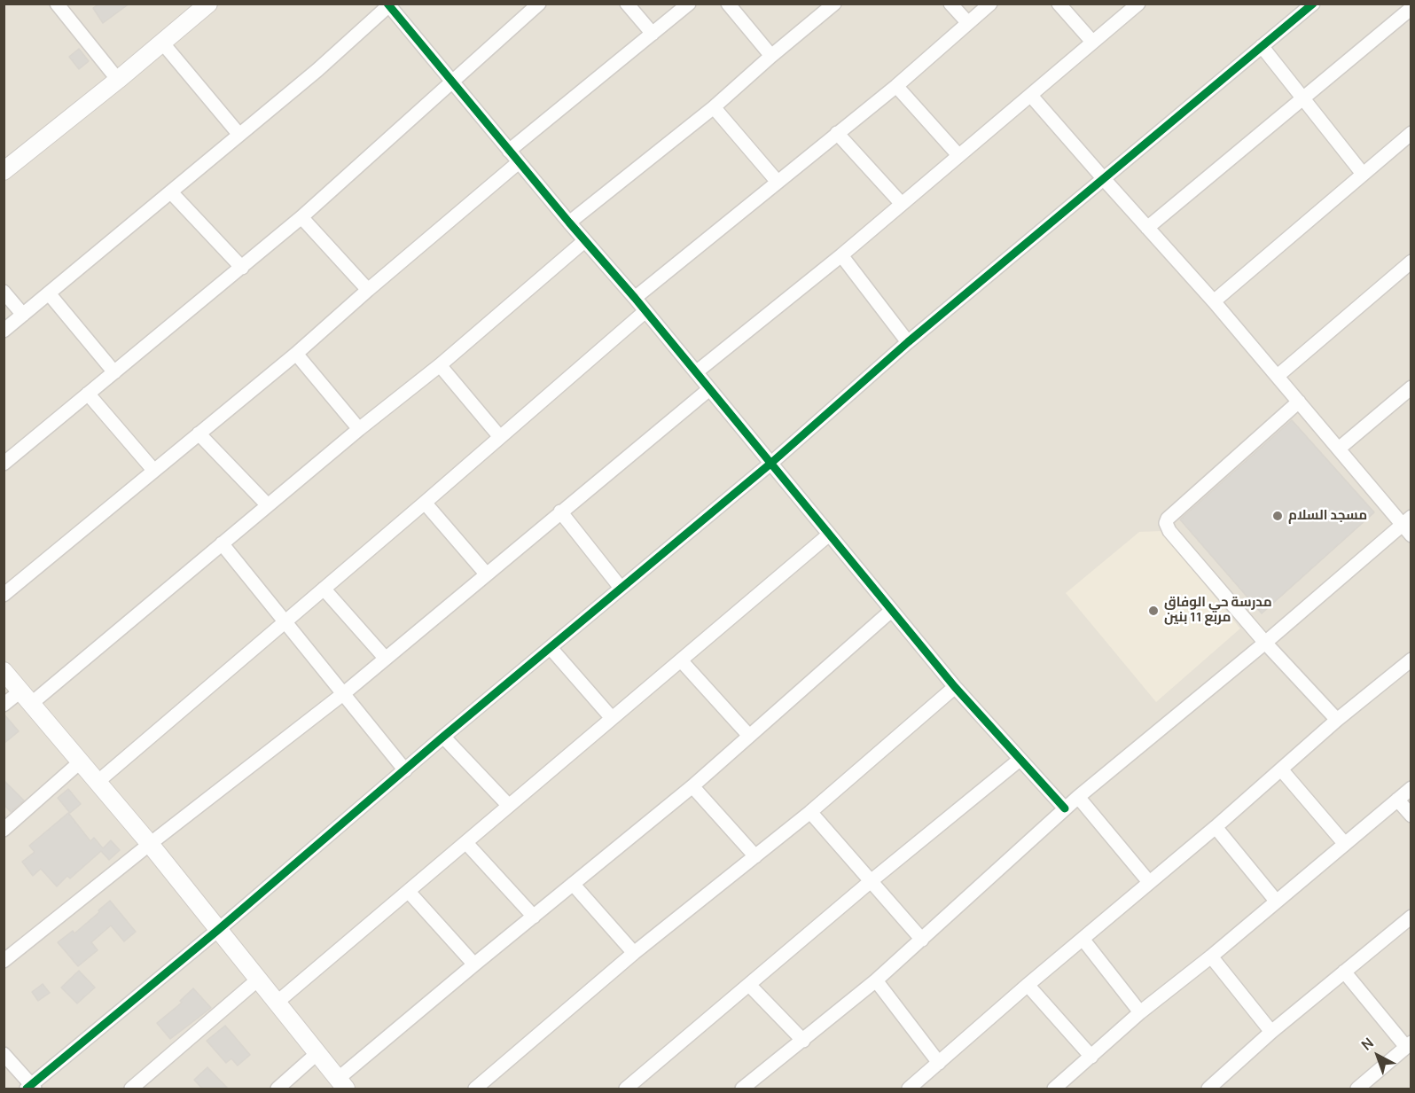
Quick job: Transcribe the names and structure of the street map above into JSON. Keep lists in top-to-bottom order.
{
  "places": ["مسجد السلام", "مدرسة حي الوفاق مربع 11 بنين"],
  "north": "top left"
}
